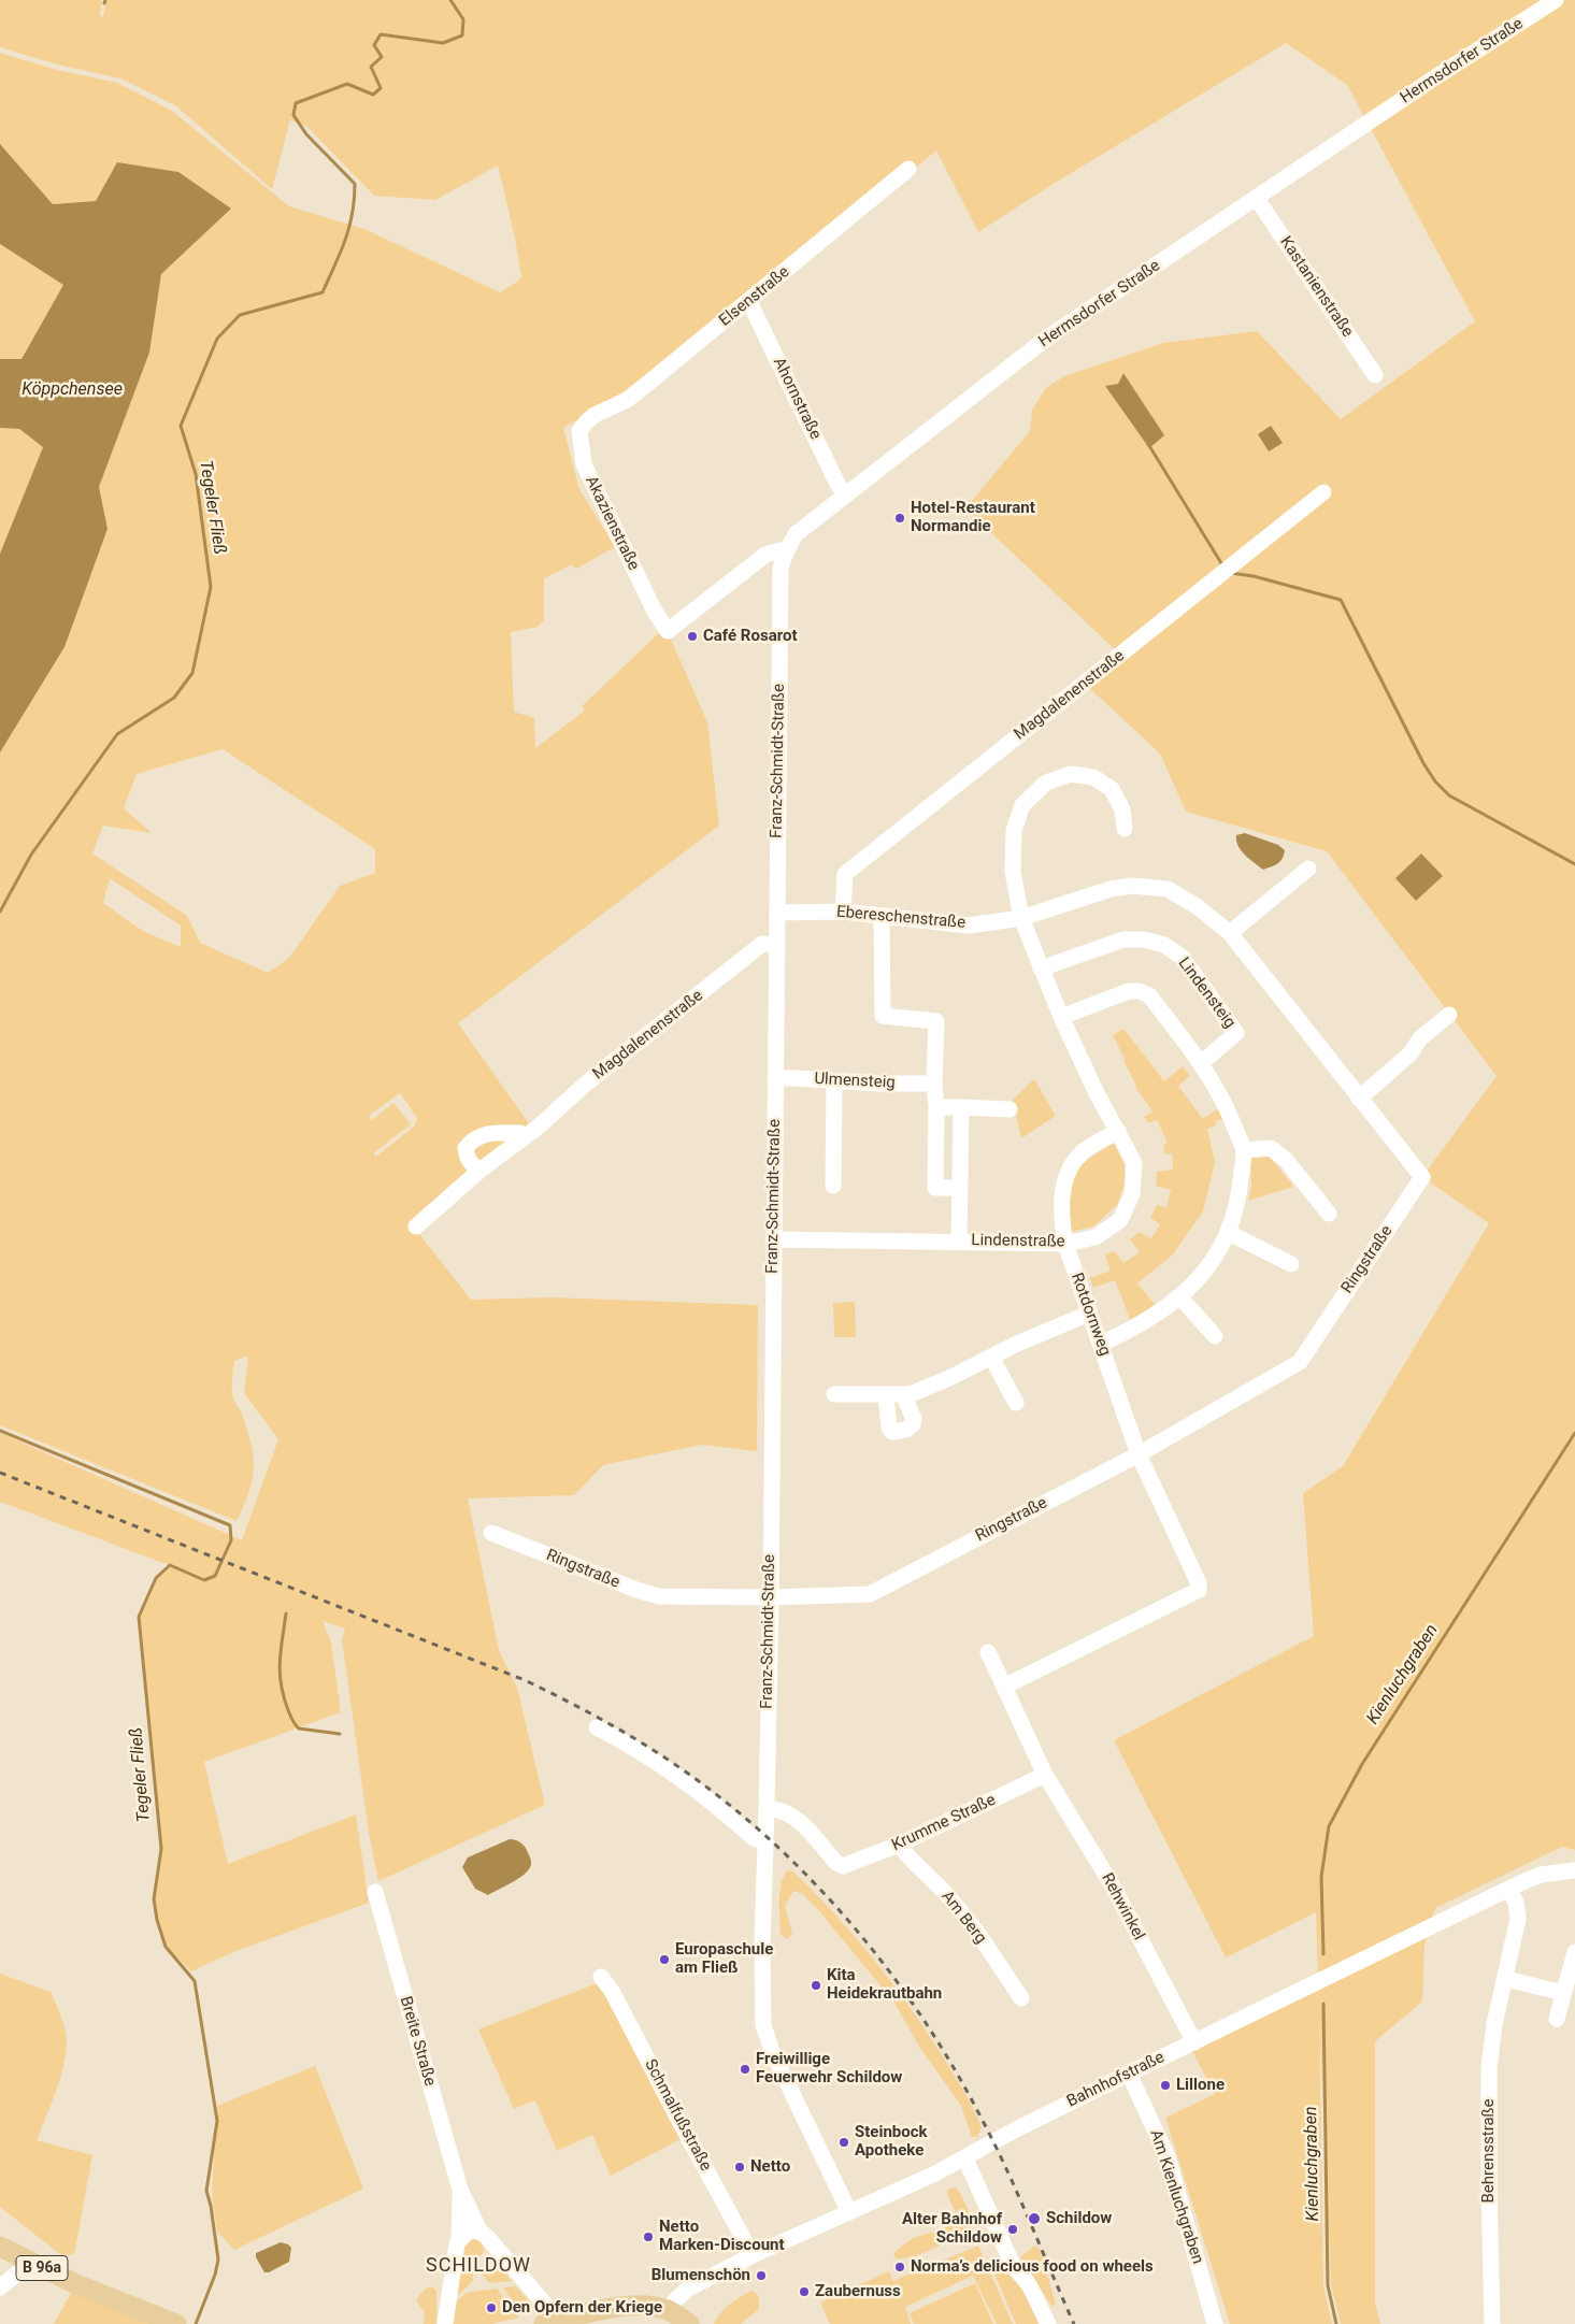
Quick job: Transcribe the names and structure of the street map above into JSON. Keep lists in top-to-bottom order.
{
  "streets": {
    "main road": ["B 96a"],
    "street": [
      "Hermsdorfer Straße",
      "Kastanienstraße",
      "Elsenstraße",
      "Ahornstraße",
      "Akazienstraße",
      "Magdalenenstraße",
      "Franz-Schmidt-Straße",
      "Ebereschenstraße",
      "Lindensteig",
      "Ulmensteig",
      "Lindenstraße",
      "Ringstraße",
      "Rotdornweg",
      "Krumme Straße",
      "Rehwinkel",
      "Am Berg",
      "Breite Straße",
      "Bahnhofstraße",
      "Schmalfußstraße",
      "Behrensstraße",
      "Am Kienluchgraben"
    ]
  },
  "crossings": [
    ["Hermsdorfer Straße", "Kastanienstraße"],
    ["Hermsdorfer Straße", "Ahornstraße"],
    ["Hermsdorfer Straße", "Akazienstraße"],
    ["Hermsdorfer Straße", "Franz-Schmidt-Straße"],
    ["Elsenstraße", "Ahornstraße"],
    ["Elsenstraße", "Akazienstraße"],
    ["Akazienstraße", "Franz-Schmidt-Straße"],
    ["Magdalenenstraße", "Franz-Schmidt-Straße"],
    ["Magdalenenstraße", "Ebereschenstraße"],
    ["Franz-Schmidt-Straße", "Ebereschenstraße"],
    ["Franz-Schmidt-Straße", "Ulmensteig"],
    ["Franz-Schmidt-Straße", "Lindenstraße"],
    ["Franz-Schmidt-Straße", "Ringstraße"],
    ["Franz-Schmidt-Straße", "Krumme Straße"],
    ["Franz-Schmidt-Straße", "Bahnhofstraße"],
    ["Ebereschenstraße", "Lindenstraße"],
    ["Ebereschenstraße", "Ringstraße"],
    ["Lindensteig", "Lindenstraße"],
    ["Lindenstraße", "Rotdornweg"],
    ["Ringstraße", "Rotdornweg"],
    ["Krumme Straße", "Rehwinkel"],
    ["Krumme Straße", "Am Berg"],
    ["Rehwinkel", "Bahnhofstraße"],
    ["Bahnhofstraße", "Schmalfußstraße"],
    ["Bahnhofstraße", "Behrensstraße"],
    ["Bahnhofstraße", "Am Kienluchgraben"]
  ],
  "districts": ["SCHILDOW"],
  "water": ["Köppchensee", "Tegeler Fließ", "Kienluchgraben"],
  "places": [
    "Hotel-Restaurant Normandie",
    "Café Rosarot",
    "Europaschule am Fließ",
    "Kita Heidekrautbahn",
    "Freiwillige Feuerwehr Schildow",
    "Lillone",
    "Steinbock Apotheke",
    "Netto",
    "Schildow",
    "Alter Bahnhof Schildow",
    "Netto Marken-Discount",
    "Norma’s delicious food on wheels",
    "Blumenschön",
    "Zaubernuss",
    "Den Opfern der Kriege"
  ]
}
